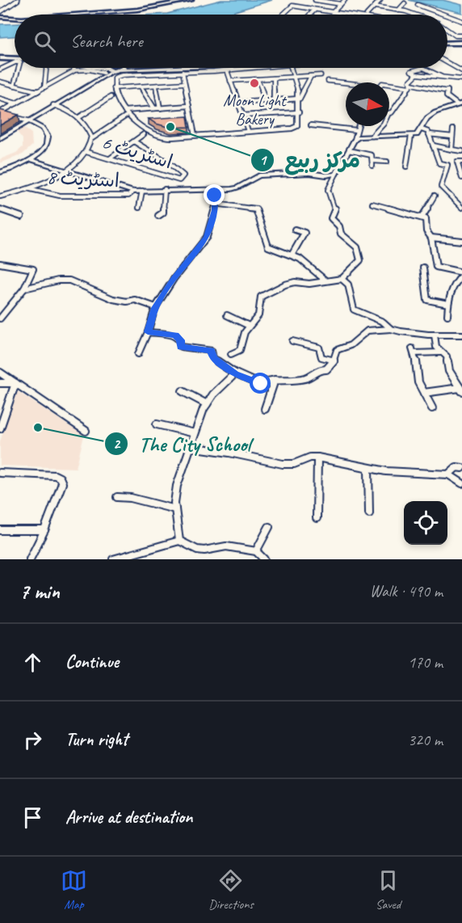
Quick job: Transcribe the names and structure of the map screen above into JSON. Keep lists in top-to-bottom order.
{
  "streets": {
    "street": ["اسٹریٹ 6", "اسٹریٹ 8"]
  },
  "places": ["Moon Light Bakery", "مرکز ربیع", "The City School"],
  "north": "right",
  "page": {
    "search": "Search here",
    "heading": ["7 min", "Walk · 490 m"],
    "list": [
      ["Continue", "170 m"],
      ["Turn right", "320 m"],
      "Arrive at destination"
    ],
    "nav": ["Map", "Directions", "Saved"]
  }
}
